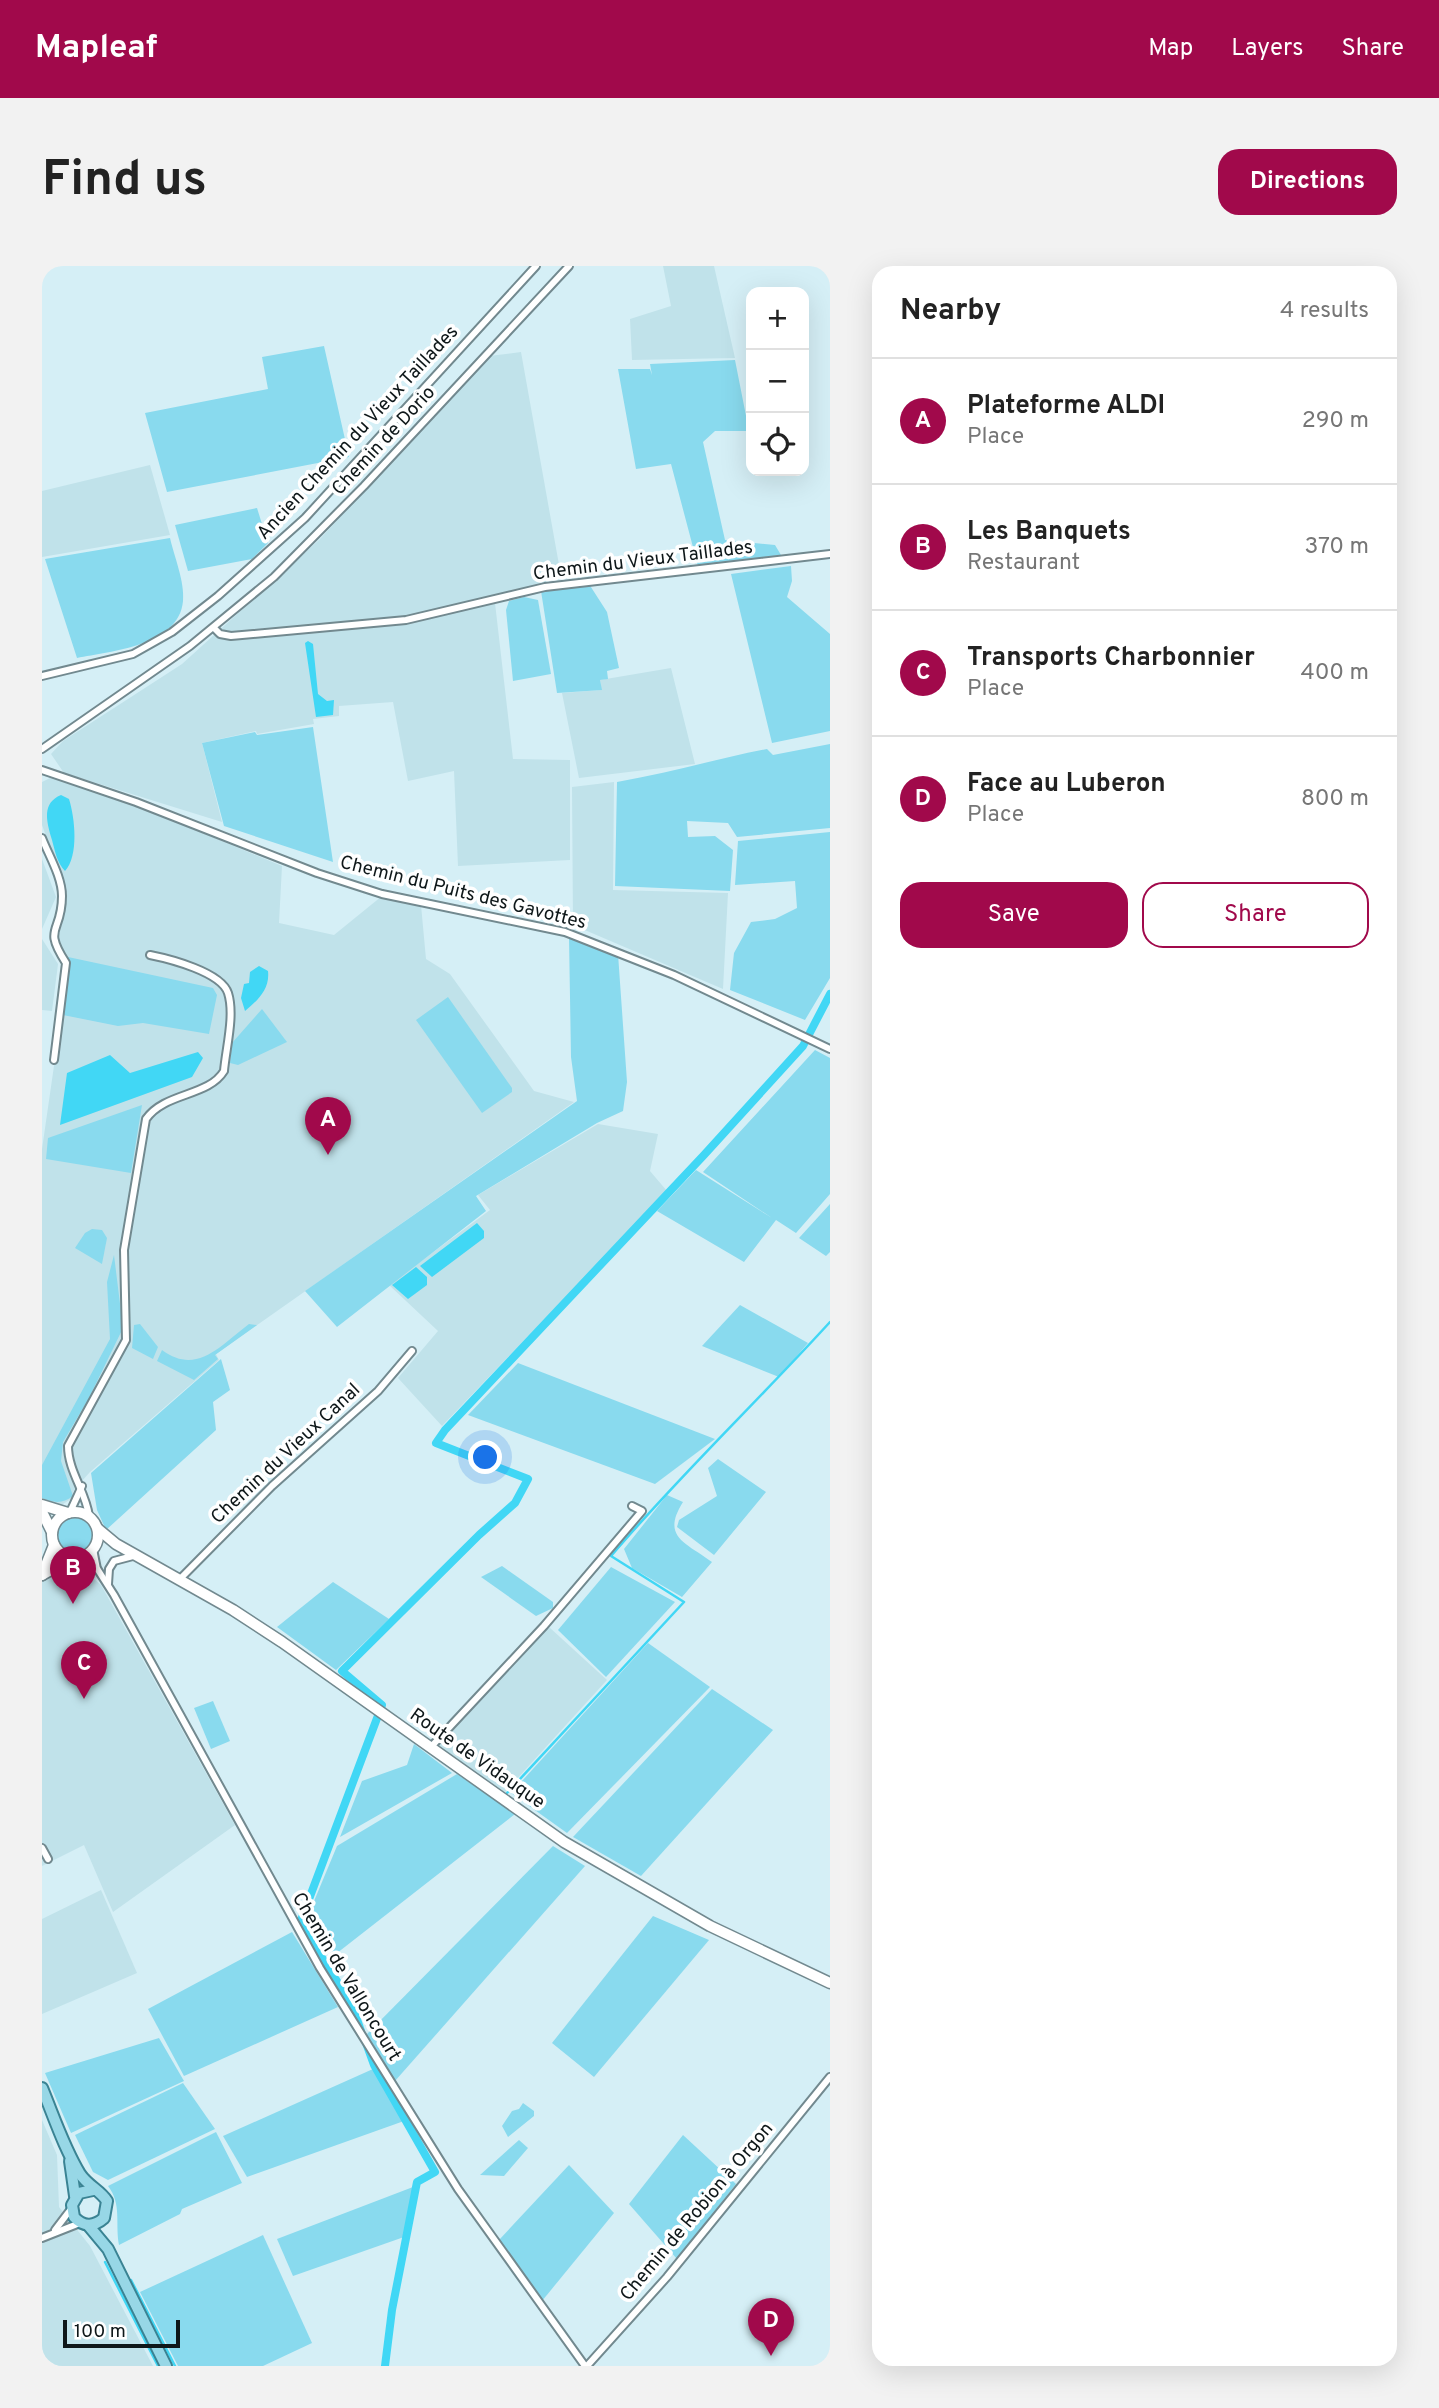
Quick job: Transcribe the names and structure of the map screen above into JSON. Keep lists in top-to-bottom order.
{
  "streets": {
    "street": [
      "Ancien Chemin du Vieux Taillades",
      "Chemin de Dorio",
      "Chemin du Vieux Taillades",
      "Chemin du Puits des Gavottes",
      "Chemin du Vieux Canal",
      "Route de Vidauque",
      "Chemin de Valloncourt",
      "Chemin de Robion à Orgon"
    ]
  },
  "crossings": [
    ["Chemin de Dorio", "Chemin du Vieux Taillades"],
    ["Chemin du Vieux Canal", "Route de Vidauque"],
    ["Route de Vidauque", "Chemin de Valloncourt"],
    ["Chemin de Valloncourt", "Chemin de Robion à Orgon"]
  ],
  "scale_bar": "100 m",
  "page": {
    "header": "Mapleaf",
    "nav": ["Map", "Layers", "Share"],
    "buttons": [
      "Directions",
      ["Save", "Share"]
    ],
    "title": "Find us",
    "heading": ["Nearby", "4 results"],
    "map_buttons": ["+", "−"],
    "list": [
      {
        "mark": "A",
        "name": "Plateforme ALDI",
        "note": "Place",
        "value": "290 m"
      },
      {
        "mark": "B",
        "name": "Les Banquets",
        "note": "Restaurant",
        "value": "370 m"
      },
      {
        "mark": "C",
        "name": "Transports Charbonnier",
        "note": "Place",
        "value": "400 m"
      },
      {
        "mark": "D",
        "name": "Face au Luberon",
        "note": "Place",
        "value": "800 m"
      }
    ],
    "pins": [
      "A",
      "B",
      "C",
      "D"
    ],
    "scale": "100 m"
  }
}
